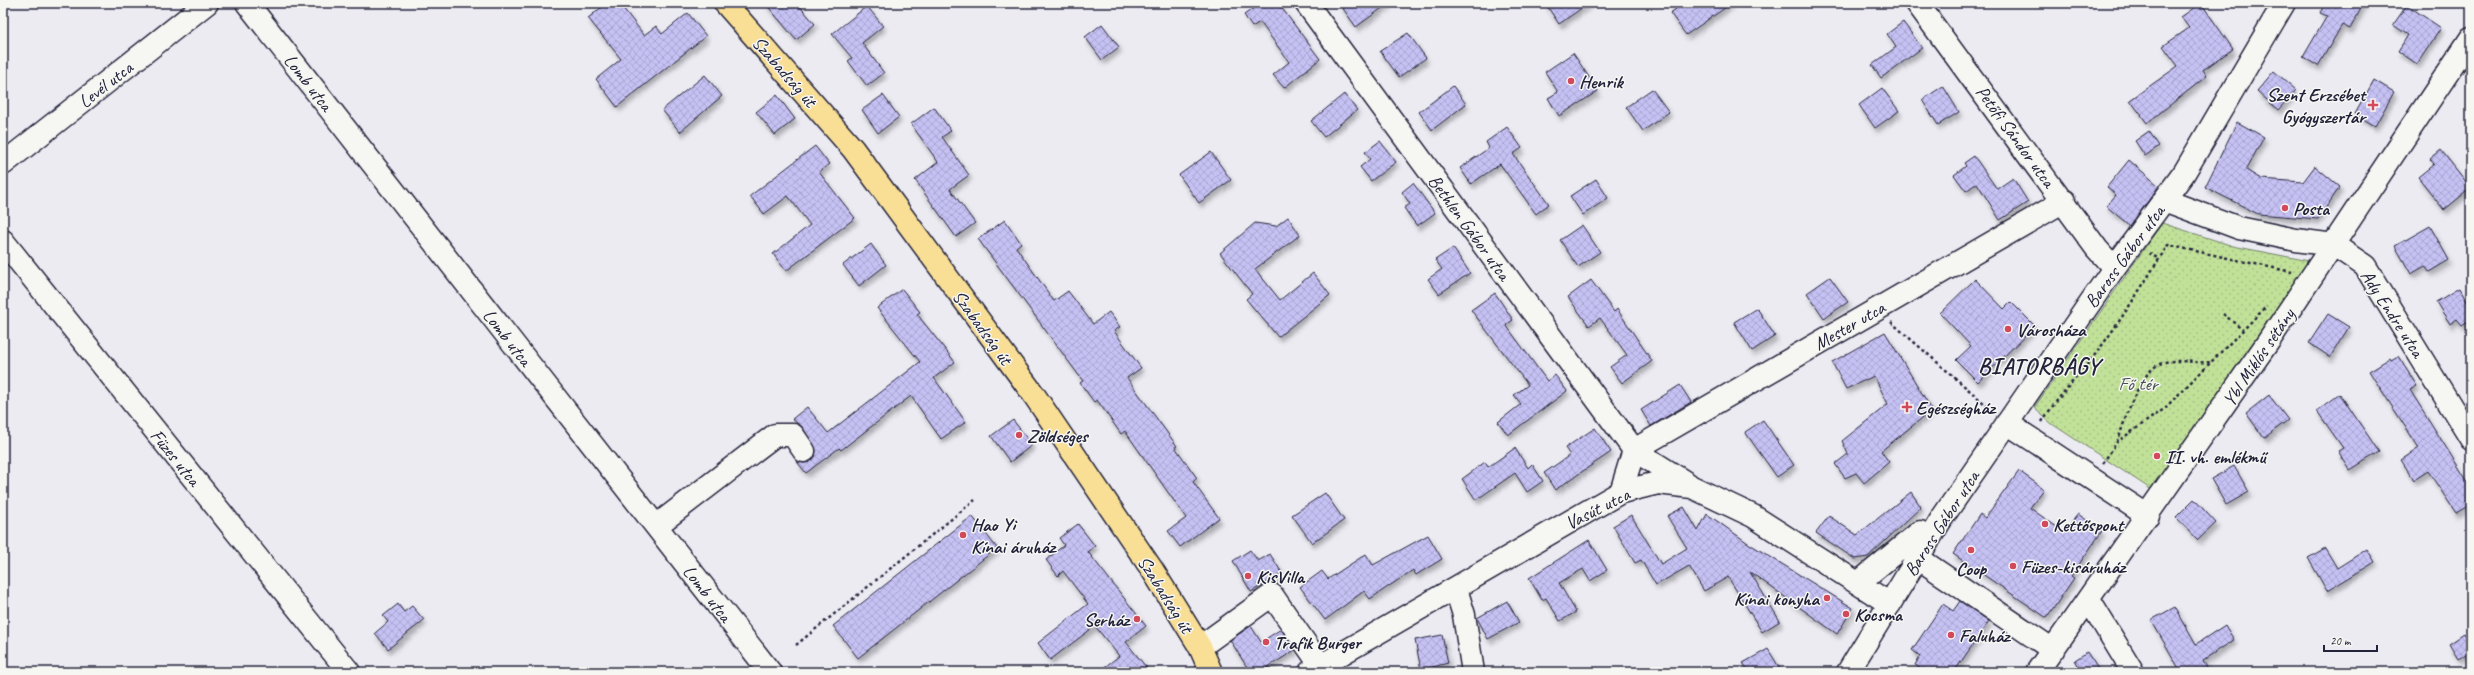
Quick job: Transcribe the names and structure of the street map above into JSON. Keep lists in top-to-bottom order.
{
  "streets": {
    "main road": ["Szabadság út"],
    "street": [
      "Lomb utca",
      "Levél utca",
      "Petőfi Sándor utca",
      "Bethlen Gábor utca",
      "Baross Gábor utca",
      "Ady Endre utca",
      "Mester utca",
      "Ybl Miklós sétány",
      "Füzes utca",
      "Vasút utca"
    ]
  },
  "crossings": [
    ["Petőfi Sándor utca", "Baross Gábor utca"],
    ["Petőfi Sándor utca", "Mester utca"],
    ["Bethlen Gábor utca", "Mester utca"],
    ["Bethlen Gábor utca", "Vasút utca"],
    ["Baross Gábor utca", "Ady Endre utca"],
    ["Baross Gábor utca", "Vasút utca"],
    ["Ady Endre utca", "Ybl Miklós sétány"]
  ],
  "districts": ["BIATORBÁGY"],
  "parks": ["Fő tér"],
  "places": {
    "other": [
      "Henrik",
      "Posta",
      "Városháza",
      "Zöldséges",
      "II. vh. emlékmű",
      "Kettőspont",
      "Hao Yi Kínai áruház",
      "Coop",
      "Füzes-kisáruház",
      "KisVilla",
      "Kínai konyha",
      "Kocsma",
      "Serház",
      "Faluház",
      "Trafik Burger"
    ],
    "health": ["Szent Erzsébet Gyógyszertár", "Egészségház"]
  },
  "scale_bar": "20 m"
}
